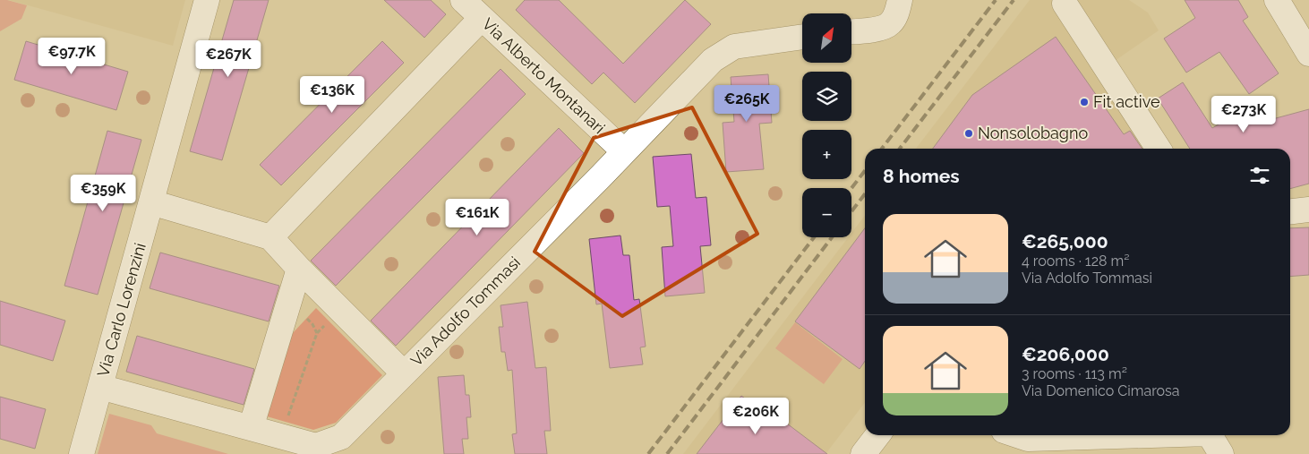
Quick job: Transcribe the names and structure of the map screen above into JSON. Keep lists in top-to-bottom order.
{
  "streets": {
    "street": ["Via Alberto Montanari", "Via Carlo Lorenzini", "Via Adolfo Tommasi"]
  },
  "crossings": [
    ["Via Alberto Montanari", "Via Adolfo Tommasi"],
    ["Via Carlo Lorenzini", "Via Adolfo Tommasi"]
  ],
  "places": ["Fit active", "Nonsolobagno"],
  "north": "top right",
  "page": {
    "map_buttons": ["+", "−"],
    "price": [
      "€97.7K",
      "€267K",
      "€136K",
      "€265K",
      "€273K",
      "€359K",
      "€161K",
      "€206K"
    ],
    "heading": "8 homes",
    "list": [
      {
        "name": "€265,000",
        "note": "4 rooms · 128 m² · Via Adolfo Tommasi"
      },
      {
        "name": "€206,000",
        "note": "3 rooms · 113 m² · Via Domenico Cimarosa"
      }
    ]
  }
}
